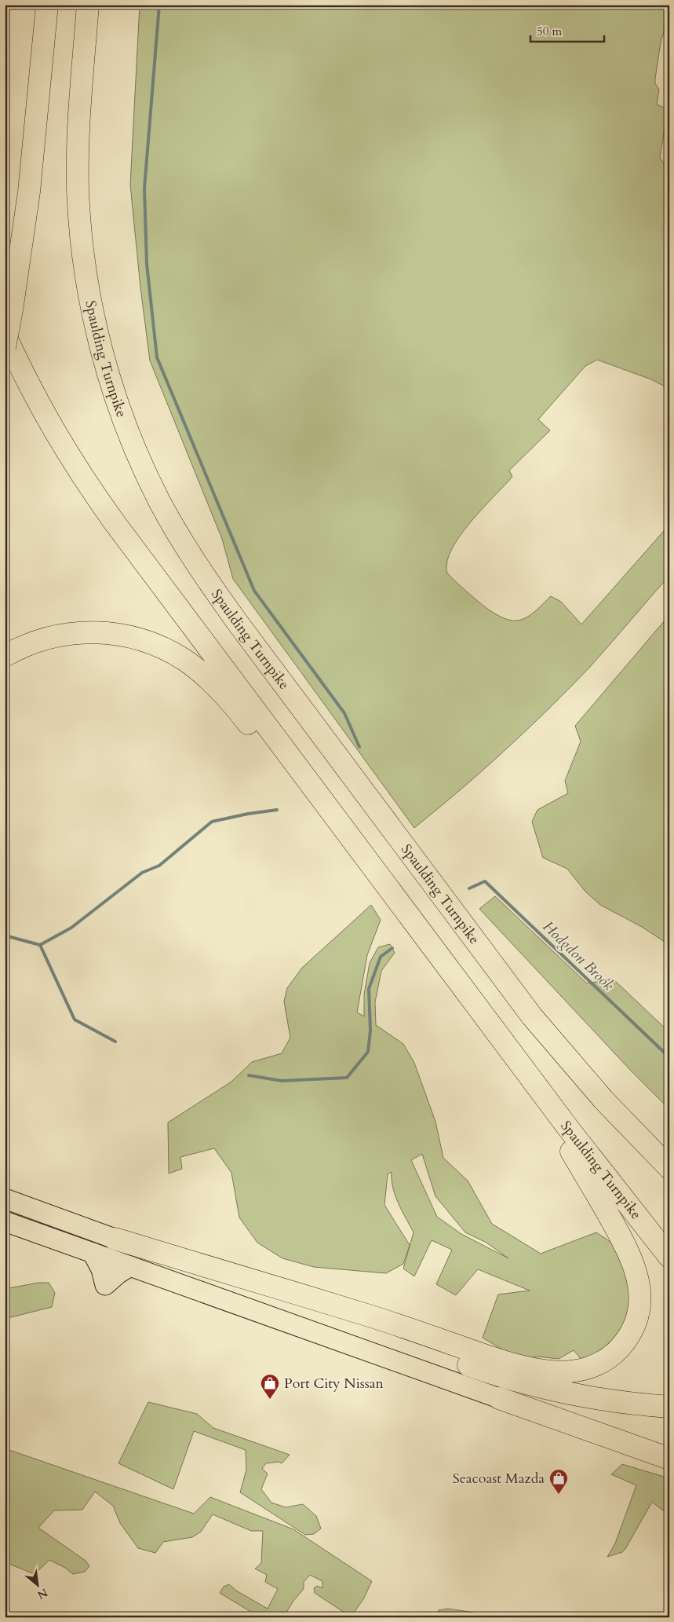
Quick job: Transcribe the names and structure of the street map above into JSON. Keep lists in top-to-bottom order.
{
  "streets": {
    "highway": ["Spaulding Turnpike"]
  },
  "water": ["Hodgdon Brook"],
  "places": {
    "shop": ["Port City Nissan", "Seacoast Mazda"]
  },
  "scale_bar": "50 m",
  "north": "bottom right"
}
